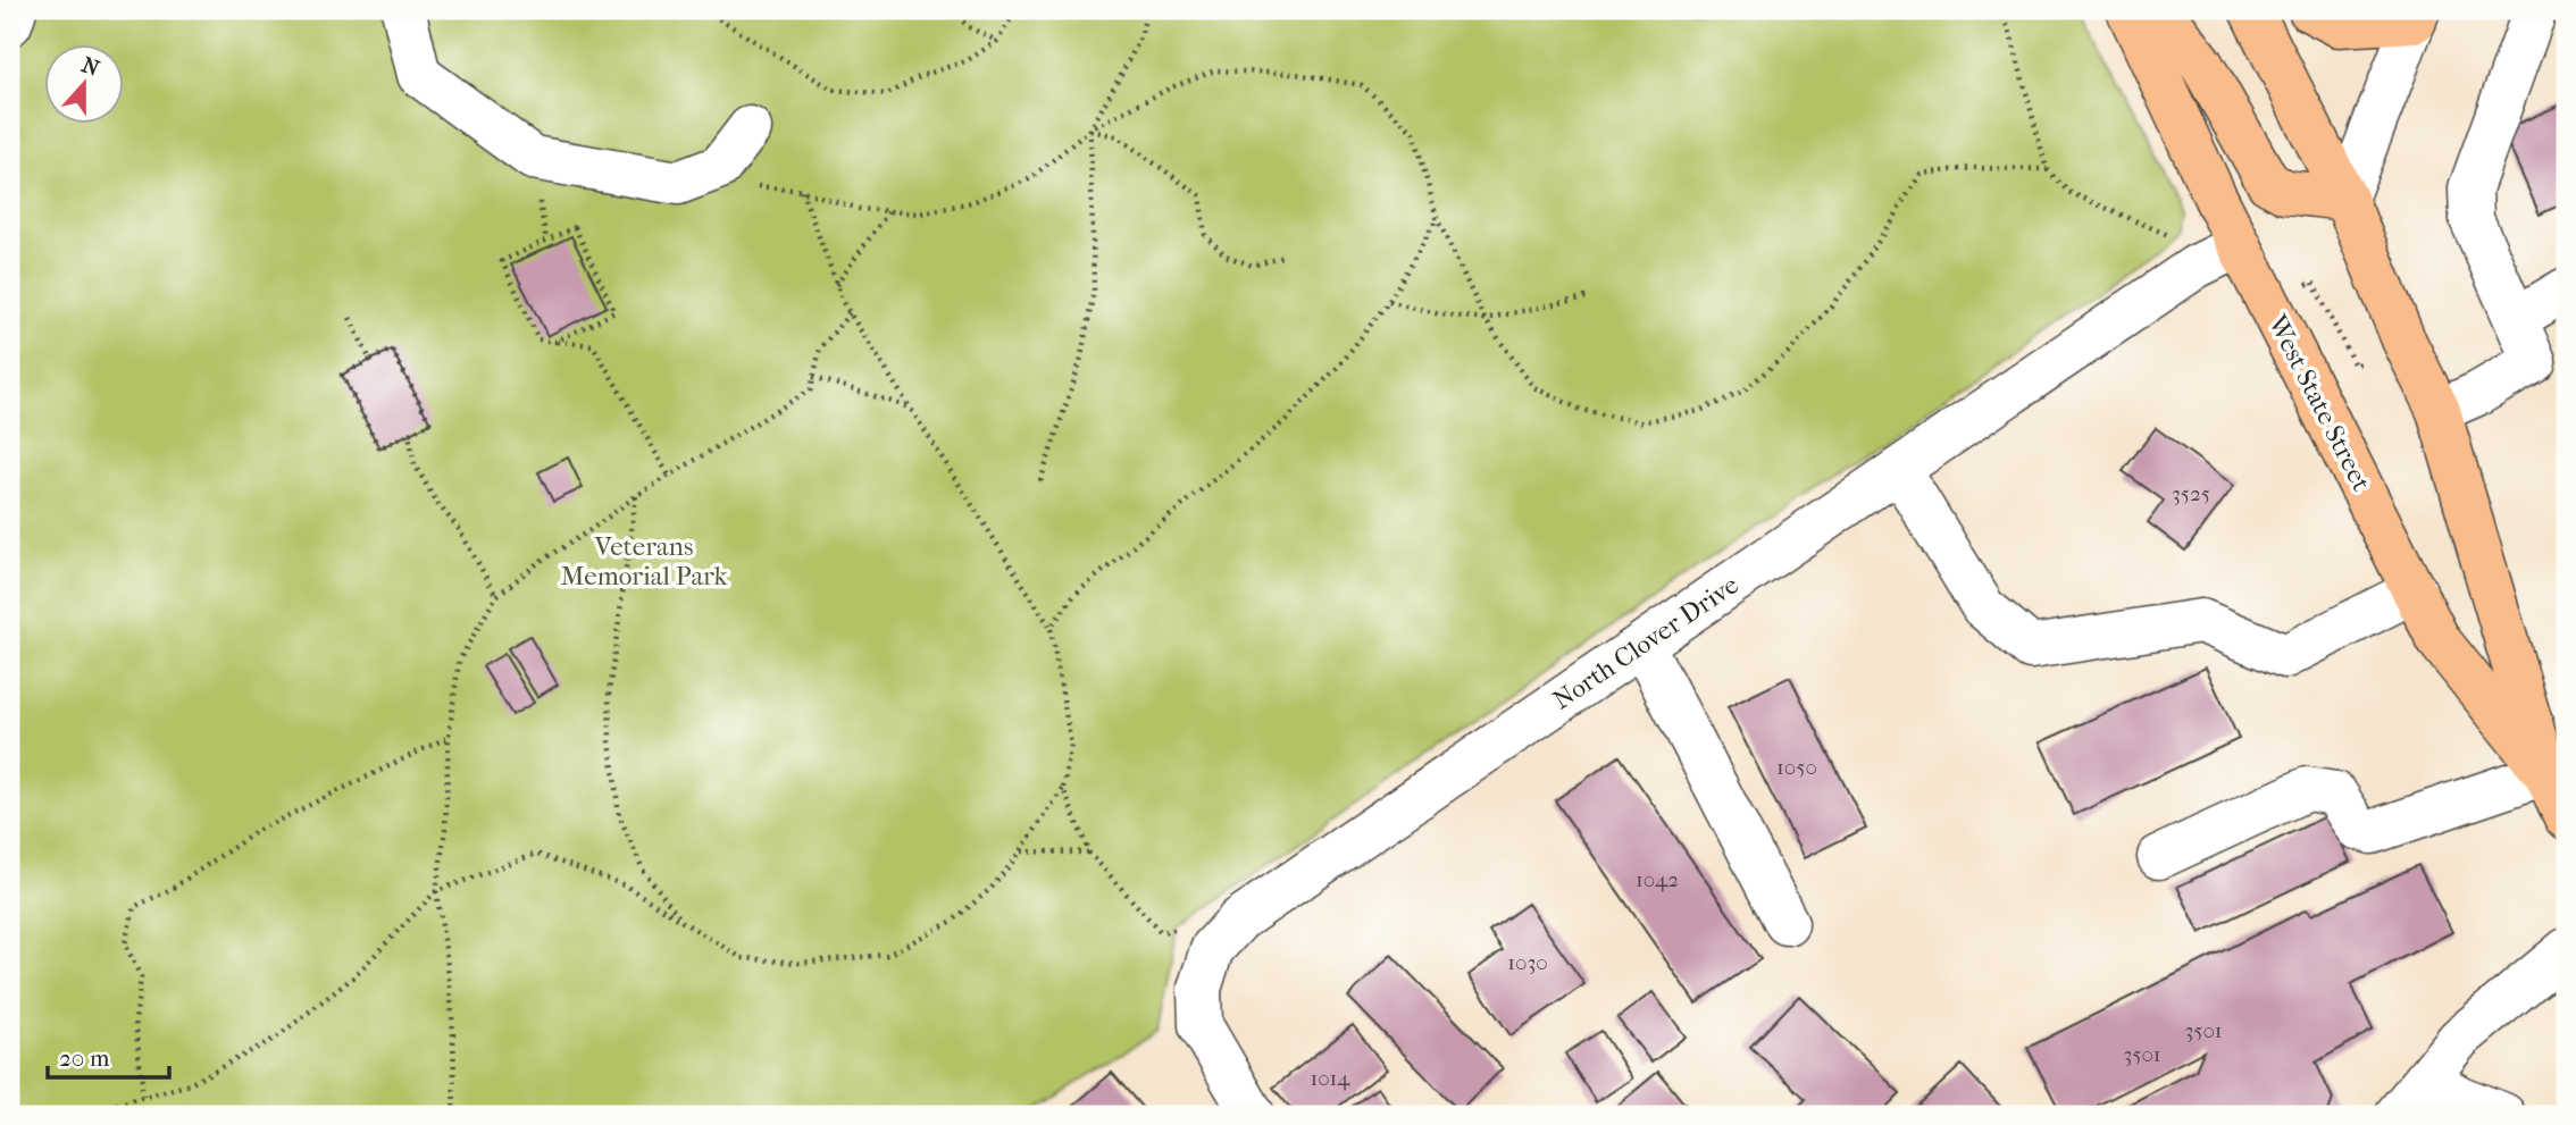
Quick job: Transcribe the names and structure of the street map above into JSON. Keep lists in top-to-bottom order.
{
  "streets": {
    "main road": ["West State Street"],
    "street": ["North Clover Drive"]
  },
  "crossings": [
    ["West State Street", "North Clover Drive"]
  ],
  "parks": ["Veterans Memorial Park"],
  "house_numbers": [
    "3525",
    "1050",
    "1042",
    "1030",
    "3501",
    "3501",
    "1014"
  ],
  "scale_bar": "20 m",
  "north": "top"
}
